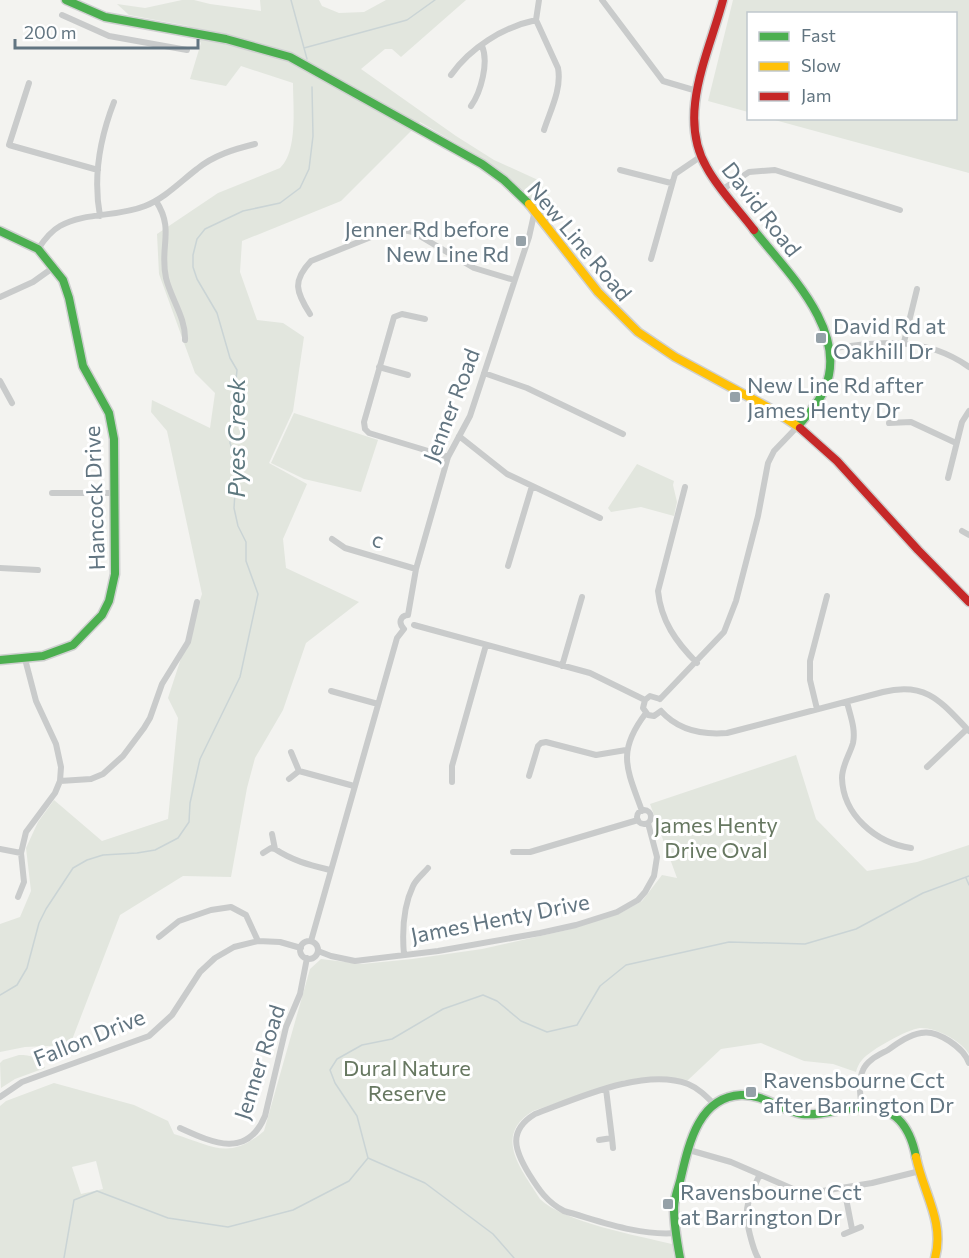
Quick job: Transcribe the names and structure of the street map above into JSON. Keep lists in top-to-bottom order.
{
  "streets": {
    "street": [
      "David Road",
      "New Line Road",
      "Jenner Road",
      "Hancock Drive",
      "c",
      "James Henty Drive",
      "Fallon Drive"
    ]
  },
  "crossings": [
    ["David Road", "New Line Road"],
    ["New Line Road", "Jenner Road"],
    ["Jenner Road", "c"],
    ["Jenner Road", "James Henty Drive"],
    ["Jenner Road", "Fallon Drive"],
    ["James Henty Drive", "Fallon Drive"]
  ],
  "water": ["Pyes Creek"],
  "parks": ["James Henty Drive Oval", "Dural Nature Reserve"],
  "places": {
    "transit": [
      "Jenner Rd before New Line Rd",
      "David Rd at Oakhill Dr",
      "New Line Rd after James Henty Dr",
      "Ravensbourne Cct after Barrington Dr",
      "Ravensbourne Cct at Barrington Dr"
    ]
  },
  "legend": ["Fast", "Slow", "Jam"],
  "scale_bar": "200 m"
}
